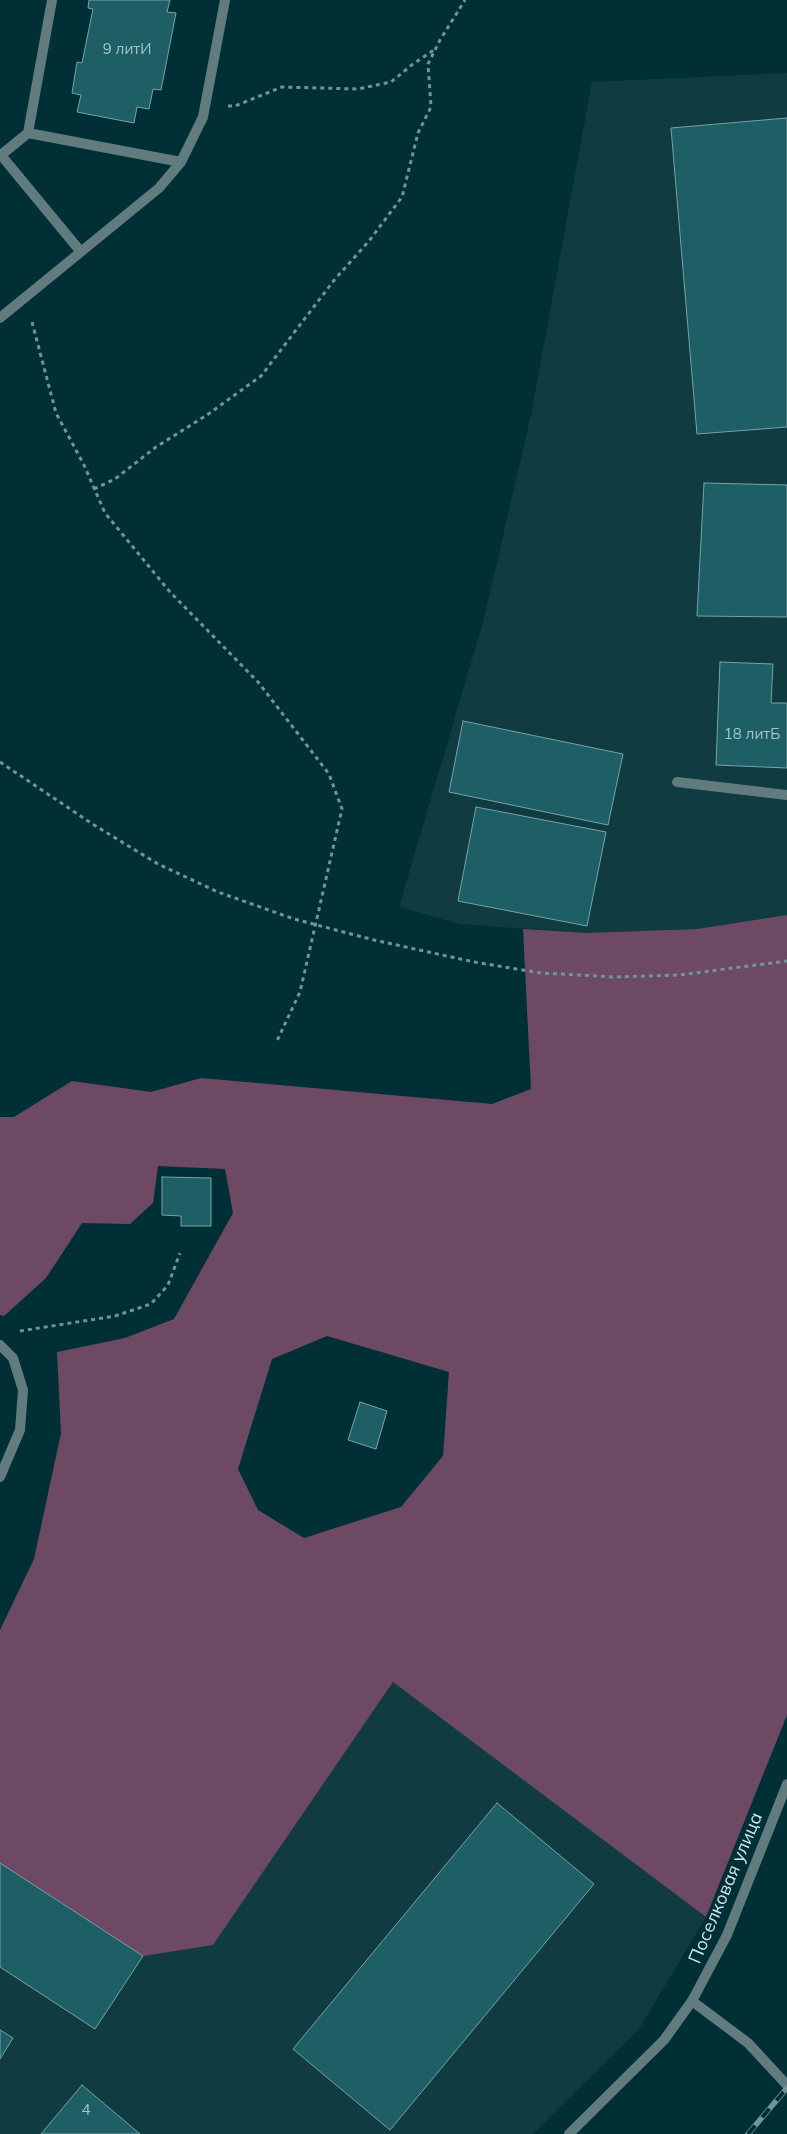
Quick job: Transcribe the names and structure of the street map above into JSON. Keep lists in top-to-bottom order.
{
  "streets": {
    "street": ["Поселковая улица"]
  },
  "house_numbers": ["9 литИ", "18 литБ", "4"]
}
